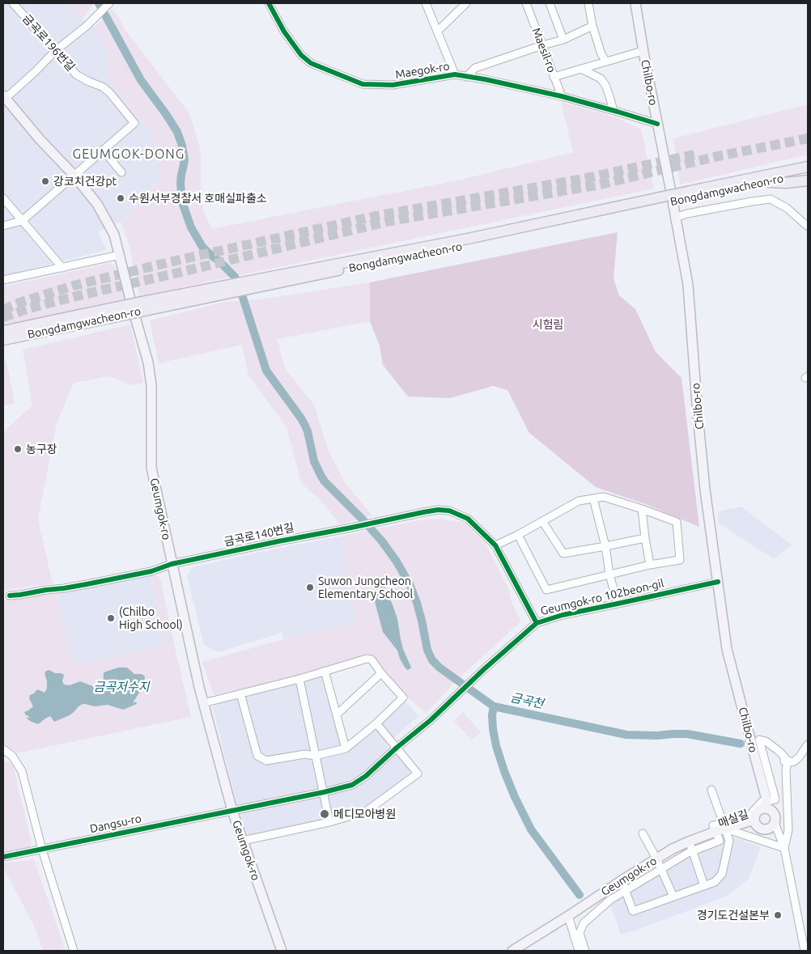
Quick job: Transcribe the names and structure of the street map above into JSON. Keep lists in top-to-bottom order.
{
  "streets": {
    "highway": ["Bongdamgwacheon-ro"],
    "main road": ["Chilbo-ro", "Geumgok-ro"],
    "street": [
      "금곡로196번길",
      "Maesil-ro",
      "Maegok-ro",
      "금곡로140번길",
      "Geumgok-ro 102beon-gil",
      "매실길",
      "Dangsu-ro"
    ]
  },
  "crossings": [
    ["금곡로196번길", "Geumgok-ro"],
    ["Maesil-ro", "Maegok-ro"],
    ["Maegok-ro", "Chilbo-ro"],
    ["Chilbo-ro", "Geumgok-ro"],
    ["Chilbo-ro", "Geumgok-ro 102beon-gil"],
    ["Chilbo-ro", "매실길"],
    ["Geumgok-ro", "금곡로140번길"],
    ["Geumgok-ro", "매실길"],
    ["Geumgok-ro", "Dangsu-ro"]
  ],
  "districts": ["GEUMGOK-DONG"],
  "water": ["금곡저수지", "금곡천"],
  "parks": ["시험림"],
  "places": [
    "강코치건강pt",
    "수원서부경찰서 호매실파출소",
    "농구장",
    "Suwon Jungcheon Elementary School",
    "(Chilbo High School)",
    "메디모아병원",
    "경기도건설본부"
  ]
}
